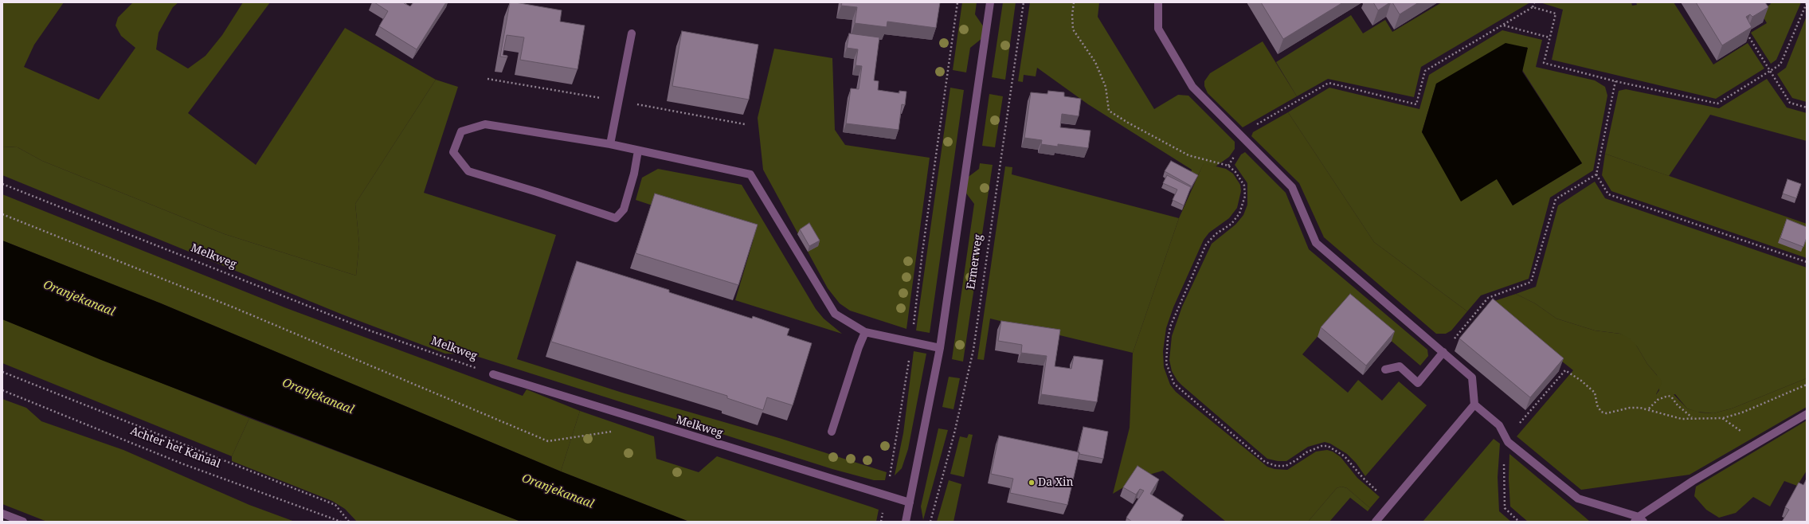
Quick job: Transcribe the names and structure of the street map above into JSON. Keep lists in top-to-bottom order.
{
  "streets": {
    "street": ["Melkweg", "Ermerweg"],
    "path": ["Achter het Kanaal"]
  },
  "crossings": [
    ["Melkweg", "Ermerweg"]
  ],
  "water": ["Oranjekanaal"],
  "places": ["Da Xin"]
}
